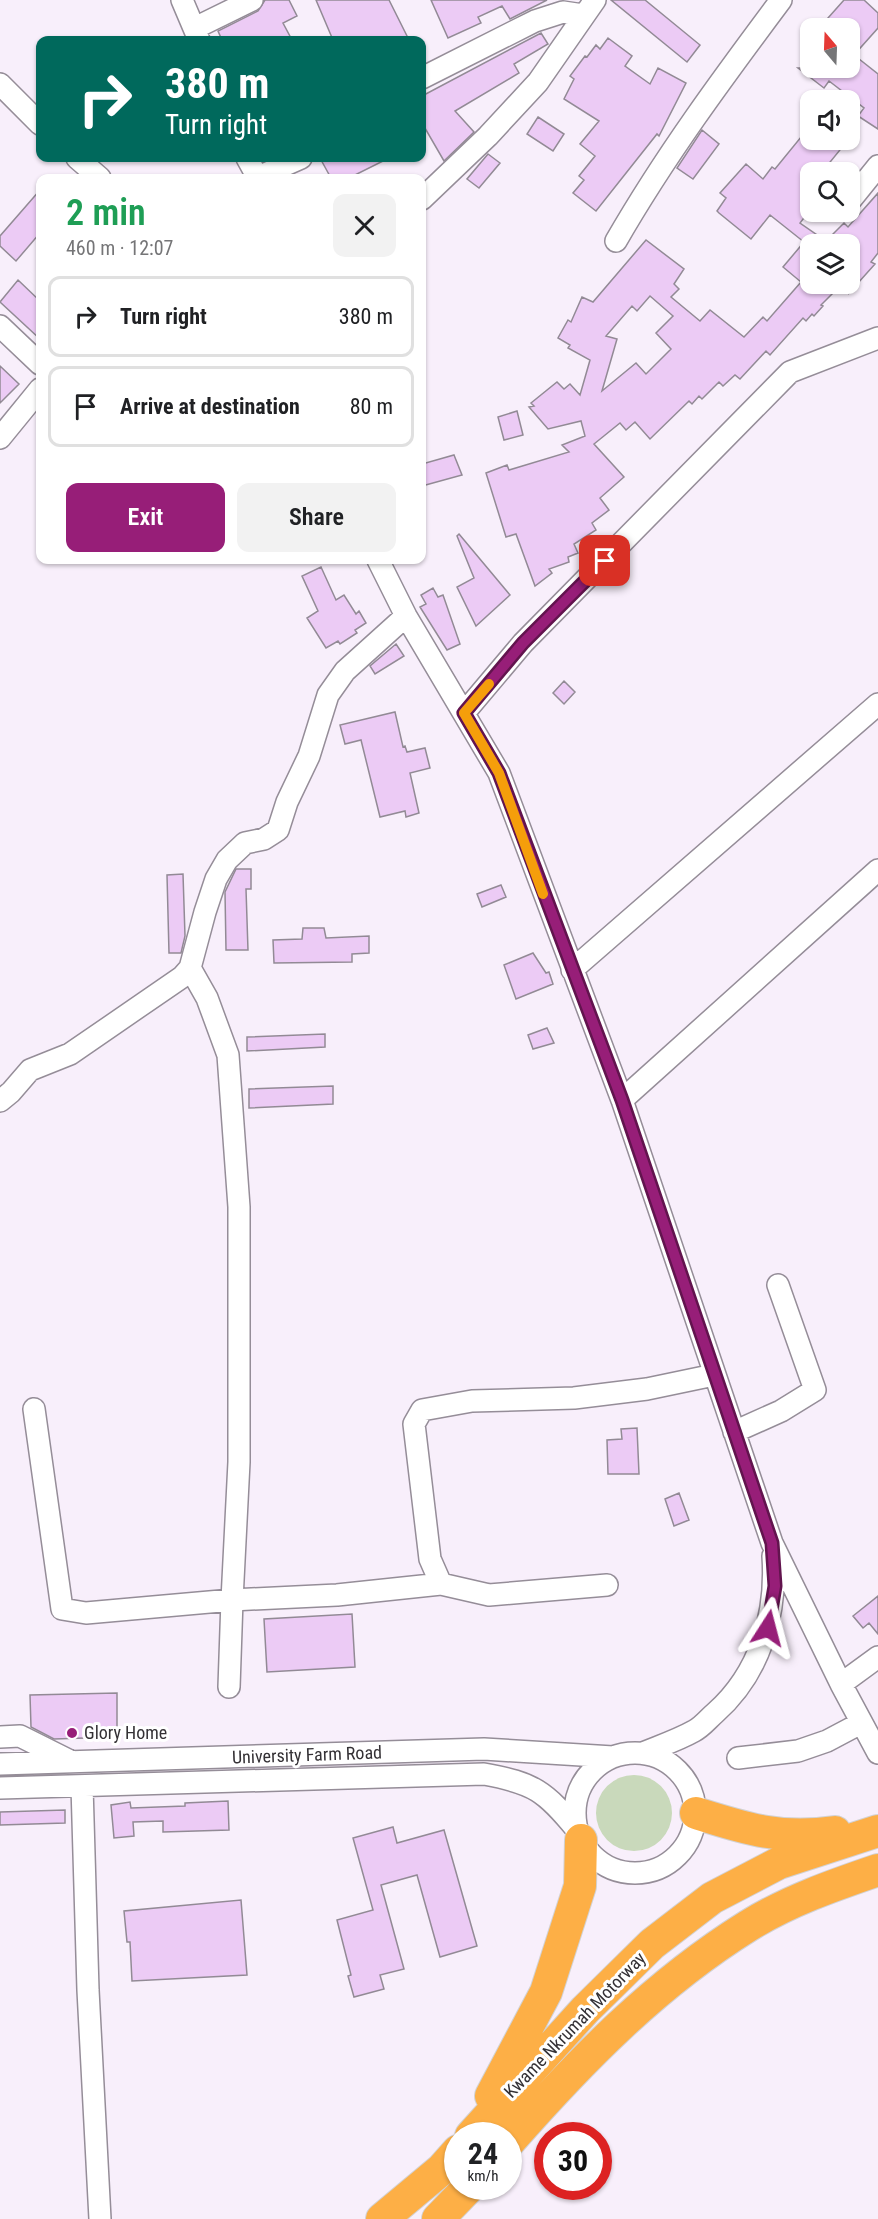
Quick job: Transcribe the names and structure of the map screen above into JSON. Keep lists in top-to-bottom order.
{
  "streets": {
    "highway": ["Kwame Nkrumah Motorway"],
    "street": ["University Farm Road"]
  },
  "places": ["Glory Home"],
  "north": "top",
  "page": {
    "turn": ["380 m", "Turn right"],
    "heading": ["2 min", "460 m · 12:07"],
    "list": [
      {
        "name": "Turn right",
        "value": "380 m"
      },
      {
        "name": "Arrive at destination",
        "value": "80 m"
      }
    ],
    "buttons": ["Exit", "Share"],
    "speed": "24 km/h",
    "limit": "30"
  }
}
